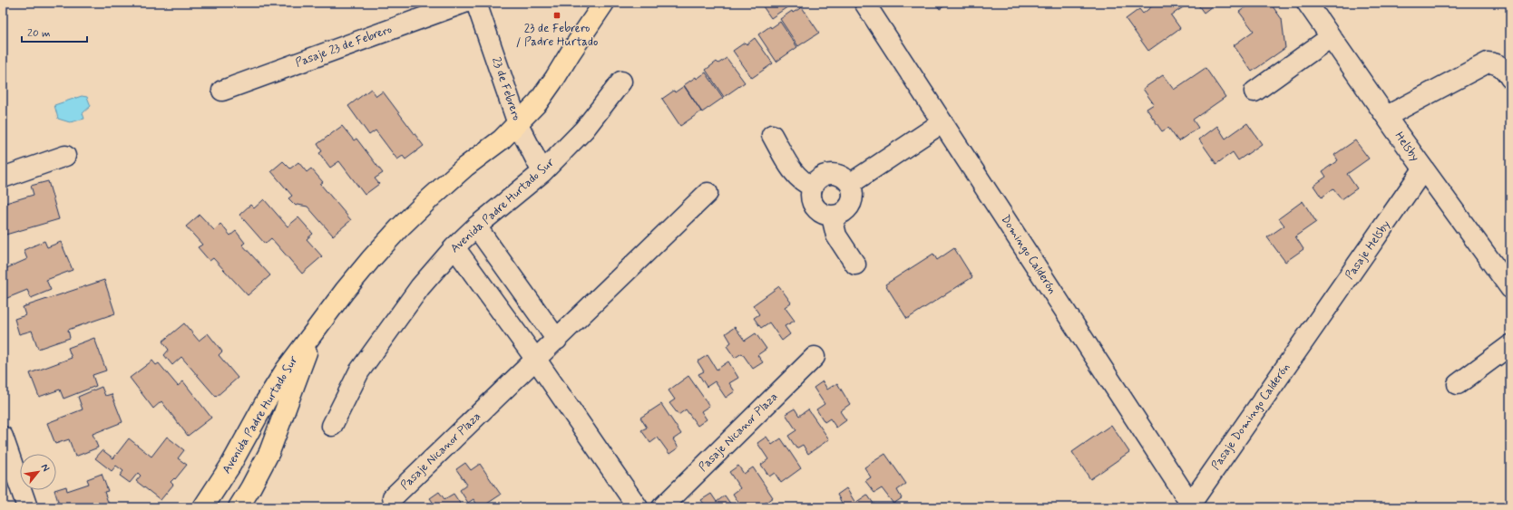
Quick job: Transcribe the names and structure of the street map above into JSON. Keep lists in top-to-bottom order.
{
  "streets": {
    "main road": ["Avenida Padre Hurtado Sur"],
    "street": [
      "Pasaje 23 de Febrero",
      "23 de Febrero",
      "Helsby",
      "Pasaje Helsby",
      "Domingo Calderón",
      "Pasaje Domingo Calderón",
      "Pasaje Nicanor Plaza"
    ]
  },
  "crossings": [
    ["23 de Febrero", "Avenida Padre Hurtado Sur"],
    ["Helsby", "Pasaje Helsby"],
    ["Pasaje Helsby", "Pasaje Domingo Calderón"],
    ["Domingo Calderón", "Pasaje Domingo Calderón"]
  ],
  "places": {
    "transit": ["23 de Febrero / Padre Hurtado"]
  },
  "scale_bar": "20 m",
  "north": "top right"
}
